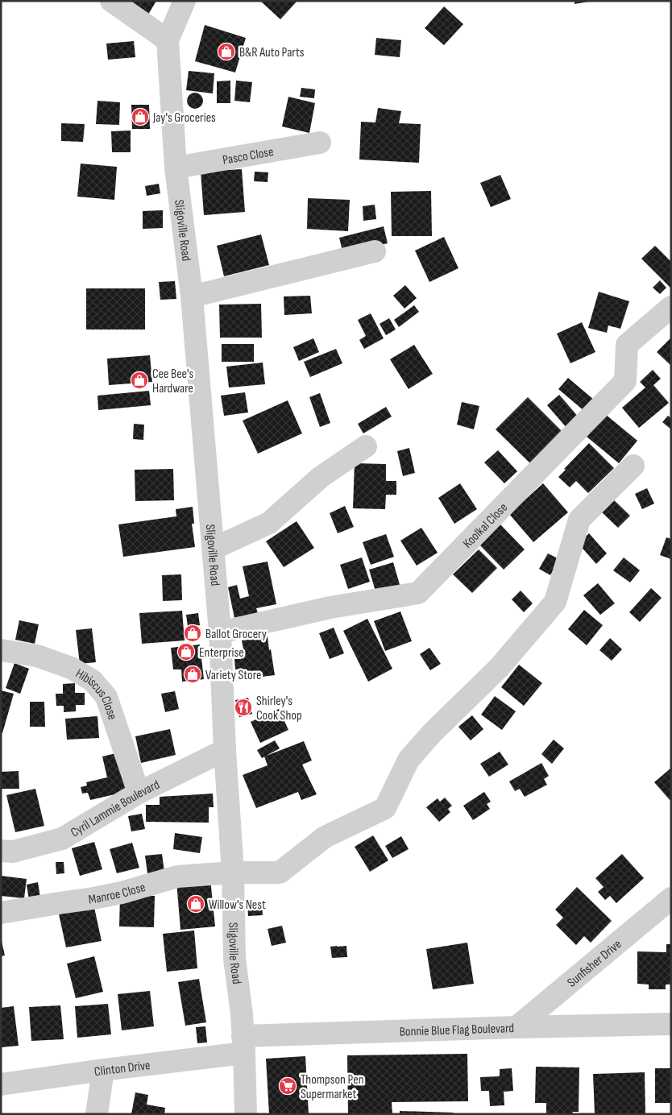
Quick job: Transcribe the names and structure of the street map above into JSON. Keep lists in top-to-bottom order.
{
  "streets": {
    "street": [
      "Pasco Close",
      "Sligoville Road",
      "Koolkal Close",
      "Hibiscus Close",
      "Cyril Lammie Boulevard",
      "Manroe Close",
      "Sunfisher Drive",
      "Bonnie Blue Flag Boulevard",
      "Clinton Drive"
    ]
  },
  "crossings": [
    ["Pasco Close", "Sligoville Road"],
    ["Sligoville Road", "Koolkal Close"],
    ["Sligoville Road", "Cyril Lammie Boulevard"],
    ["Sligoville Road", "Manroe Close"],
    ["Sligoville Road", "Bonnie Blue Flag Boulevard"],
    ["Sligoville Road", "Clinton Drive"],
    ["Hibiscus Close", "Cyril Lammie Boulevard"],
    ["Sunfisher Drive", "Bonnie Blue Flag Boulevard"],
    ["Bonnie Blue Flag Boulevard", "Clinton Drive"]
  ],
  "places": {
    "shop": [
      "B&R Auto Parts",
      "Jay's Groceries",
      "Cee Bee's Hardware",
      "Ballot Grocery",
      "Enterprise",
      "Variety Store",
      "Willow's Nest"
    ],
    "restaurant": ["Shirley's Cook Shop"],
    "supermarket": ["Thompson Pen Supermarket"]
  }
}
